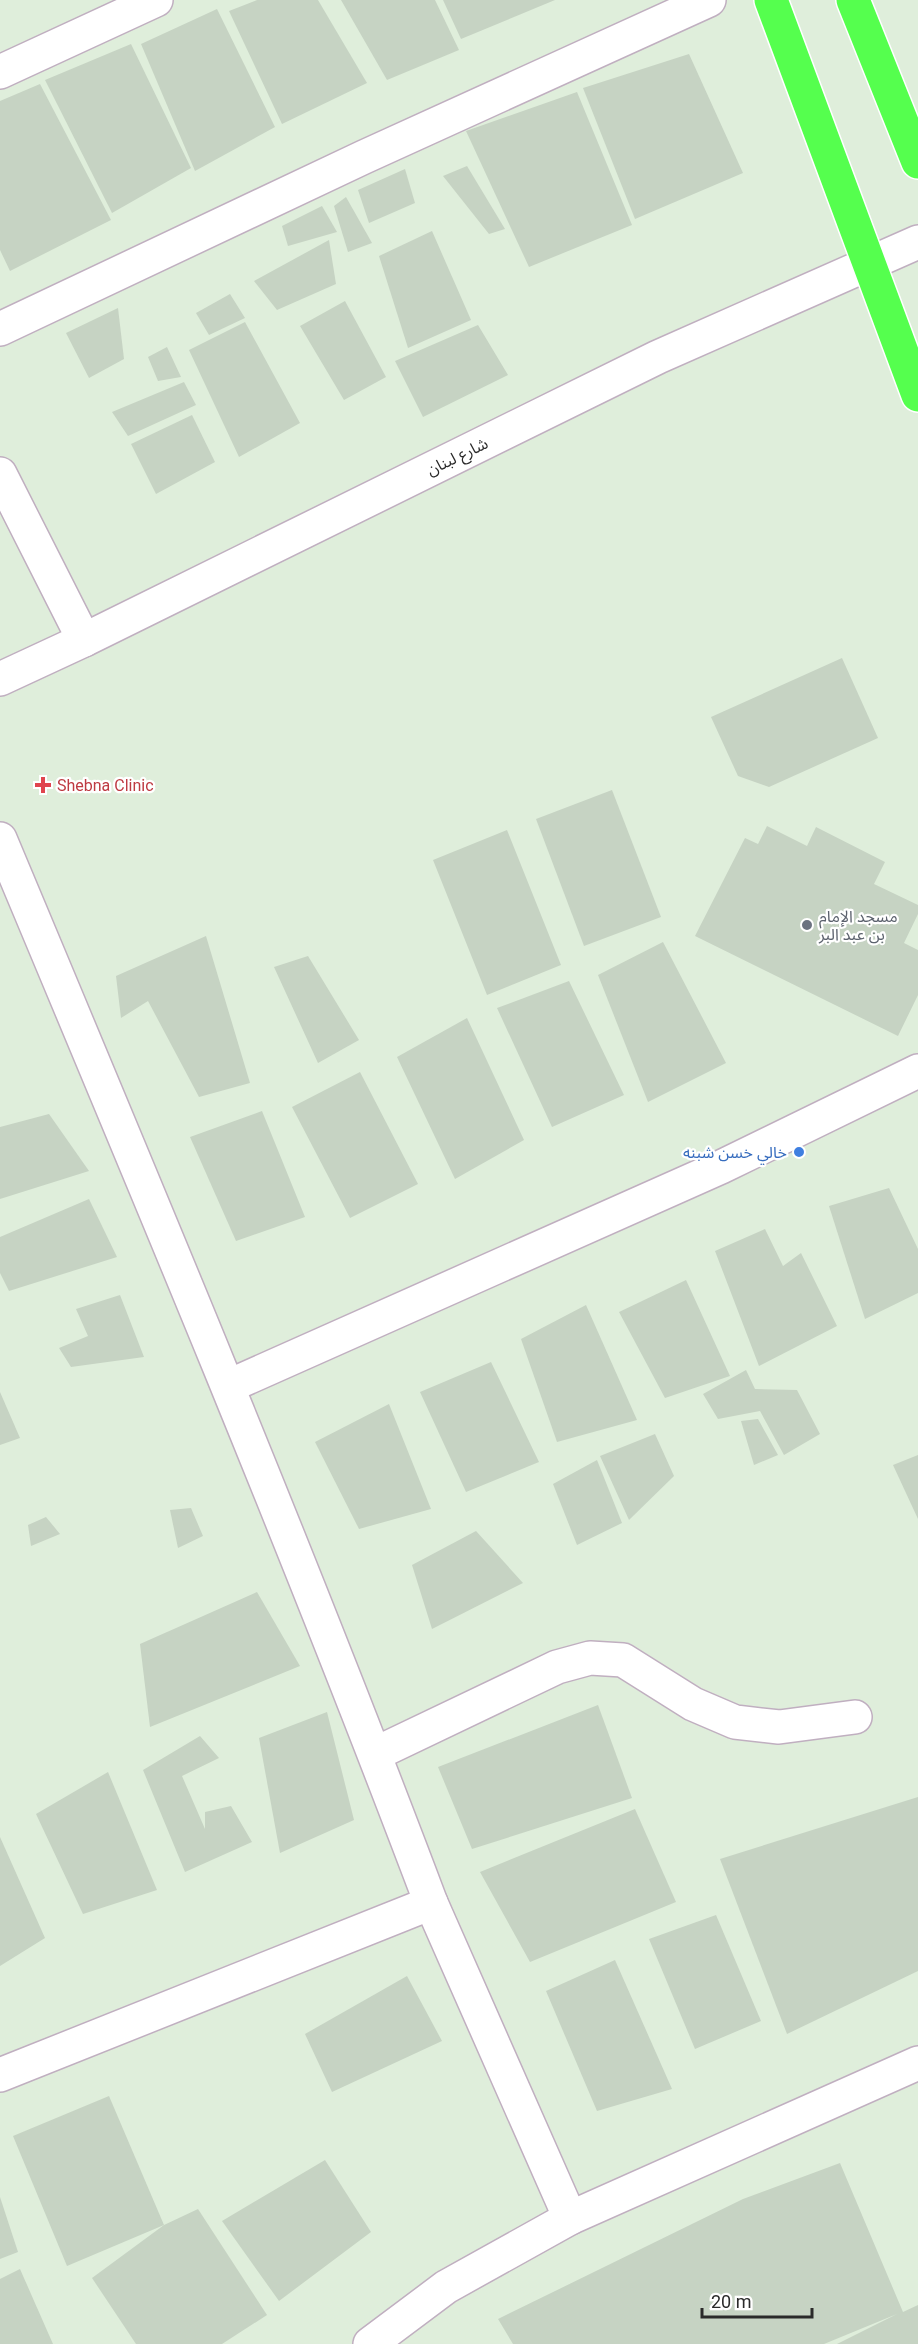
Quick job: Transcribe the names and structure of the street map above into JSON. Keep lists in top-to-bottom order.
{
  "streets": {
    "street": ["شارع لبنان"]
  },
  "places": {
    "health": ["Shebna Clinic"],
    "other": ["مسجد الإمام بن عبد البر", "خالي خسن شبنه"]
  },
  "scale_bar": "20 m"
}
